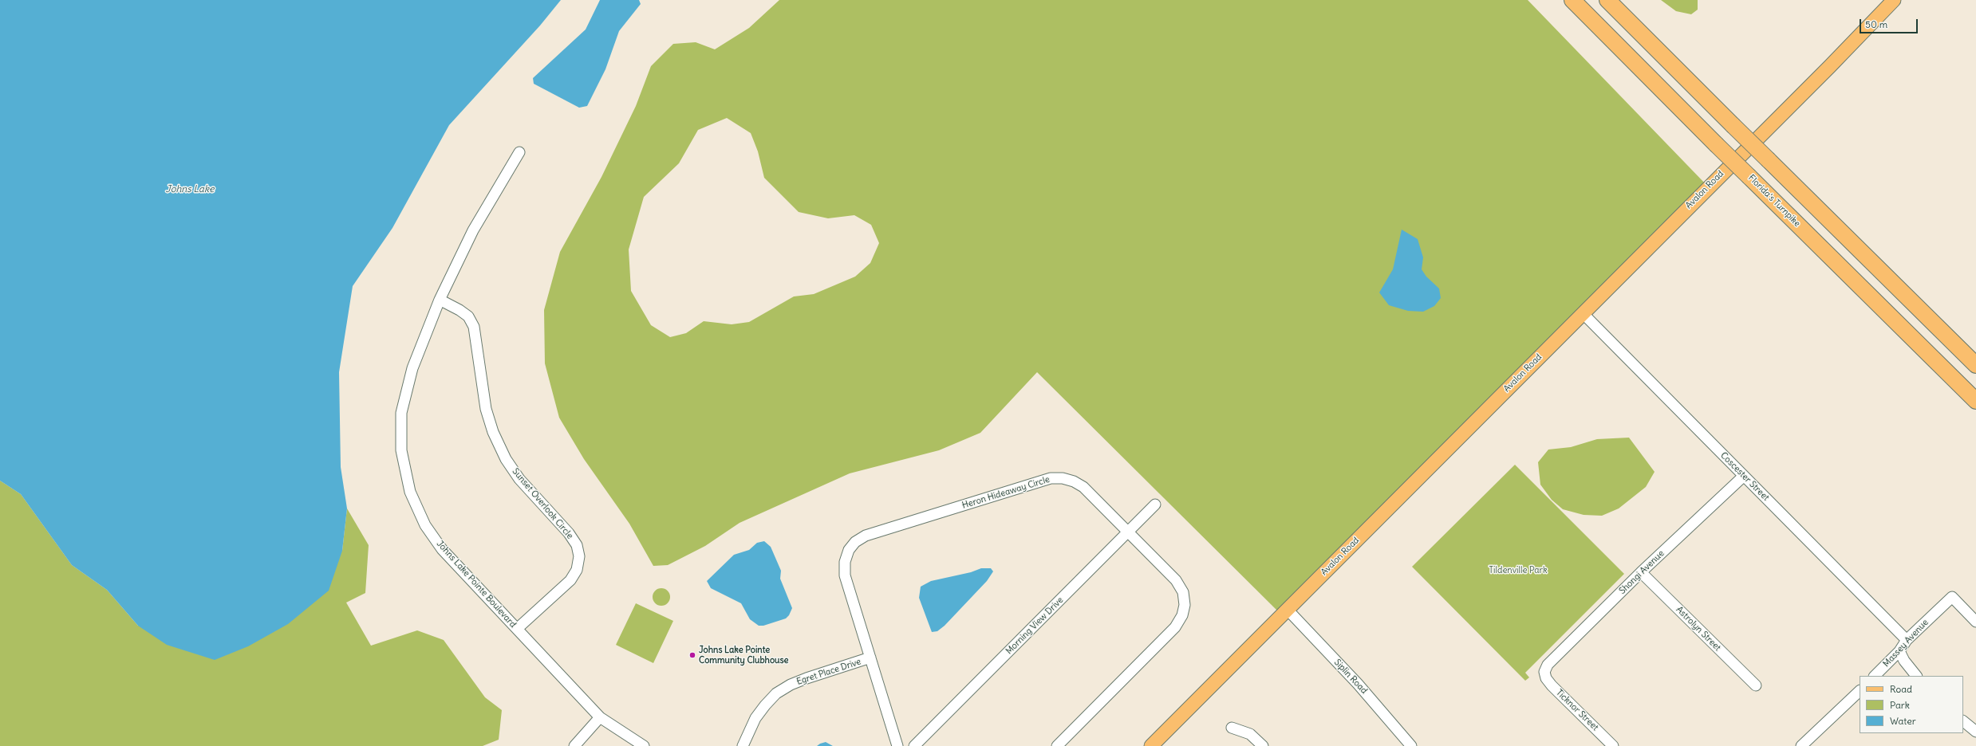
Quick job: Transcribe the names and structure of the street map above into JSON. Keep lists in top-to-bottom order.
{
  "streets": {
    "highway": ["Florida's Turnpike"],
    "main road": ["Avalon Road"],
    "street": [
      "Coscester Street",
      "Heron Hideaway Circle",
      "Sunset Overlook Circle",
      "Shongi Avenue",
      "Johns Lake Pointe Boulevard",
      "Morning View Drive",
      "Astrolyn Street",
      "Massey Avenue",
      "Egret Place Drive",
      "Siplin Road",
      "Ticknor Street"
    ]
  },
  "crossings": [
    ["Avalon Road", "Coscester Street"],
    ["Avalon Road", "Siplin Road"],
    ["Coscester Street", "Shongi Avenue"],
    ["Coscester Street", "Massey Avenue"],
    ["Heron Hideaway Circle", "Morning View Drive"],
    ["Heron Hideaway Circle", "Egret Place Drive"],
    ["Sunset Overlook Circle", "Johns Lake Pointe Boulevard"],
    ["Shongi Avenue", "Astrolyn Street"],
    ["Shongi Avenue", "Ticknor Street"]
  ],
  "water": ["Johns Lake"],
  "parks": ["Tildenville Park"],
  "places": ["Johns Lake Pointe Community Clubhouse"],
  "legend": ["Road", "Park", "Water"],
  "scale_bar": "50 m"
}
